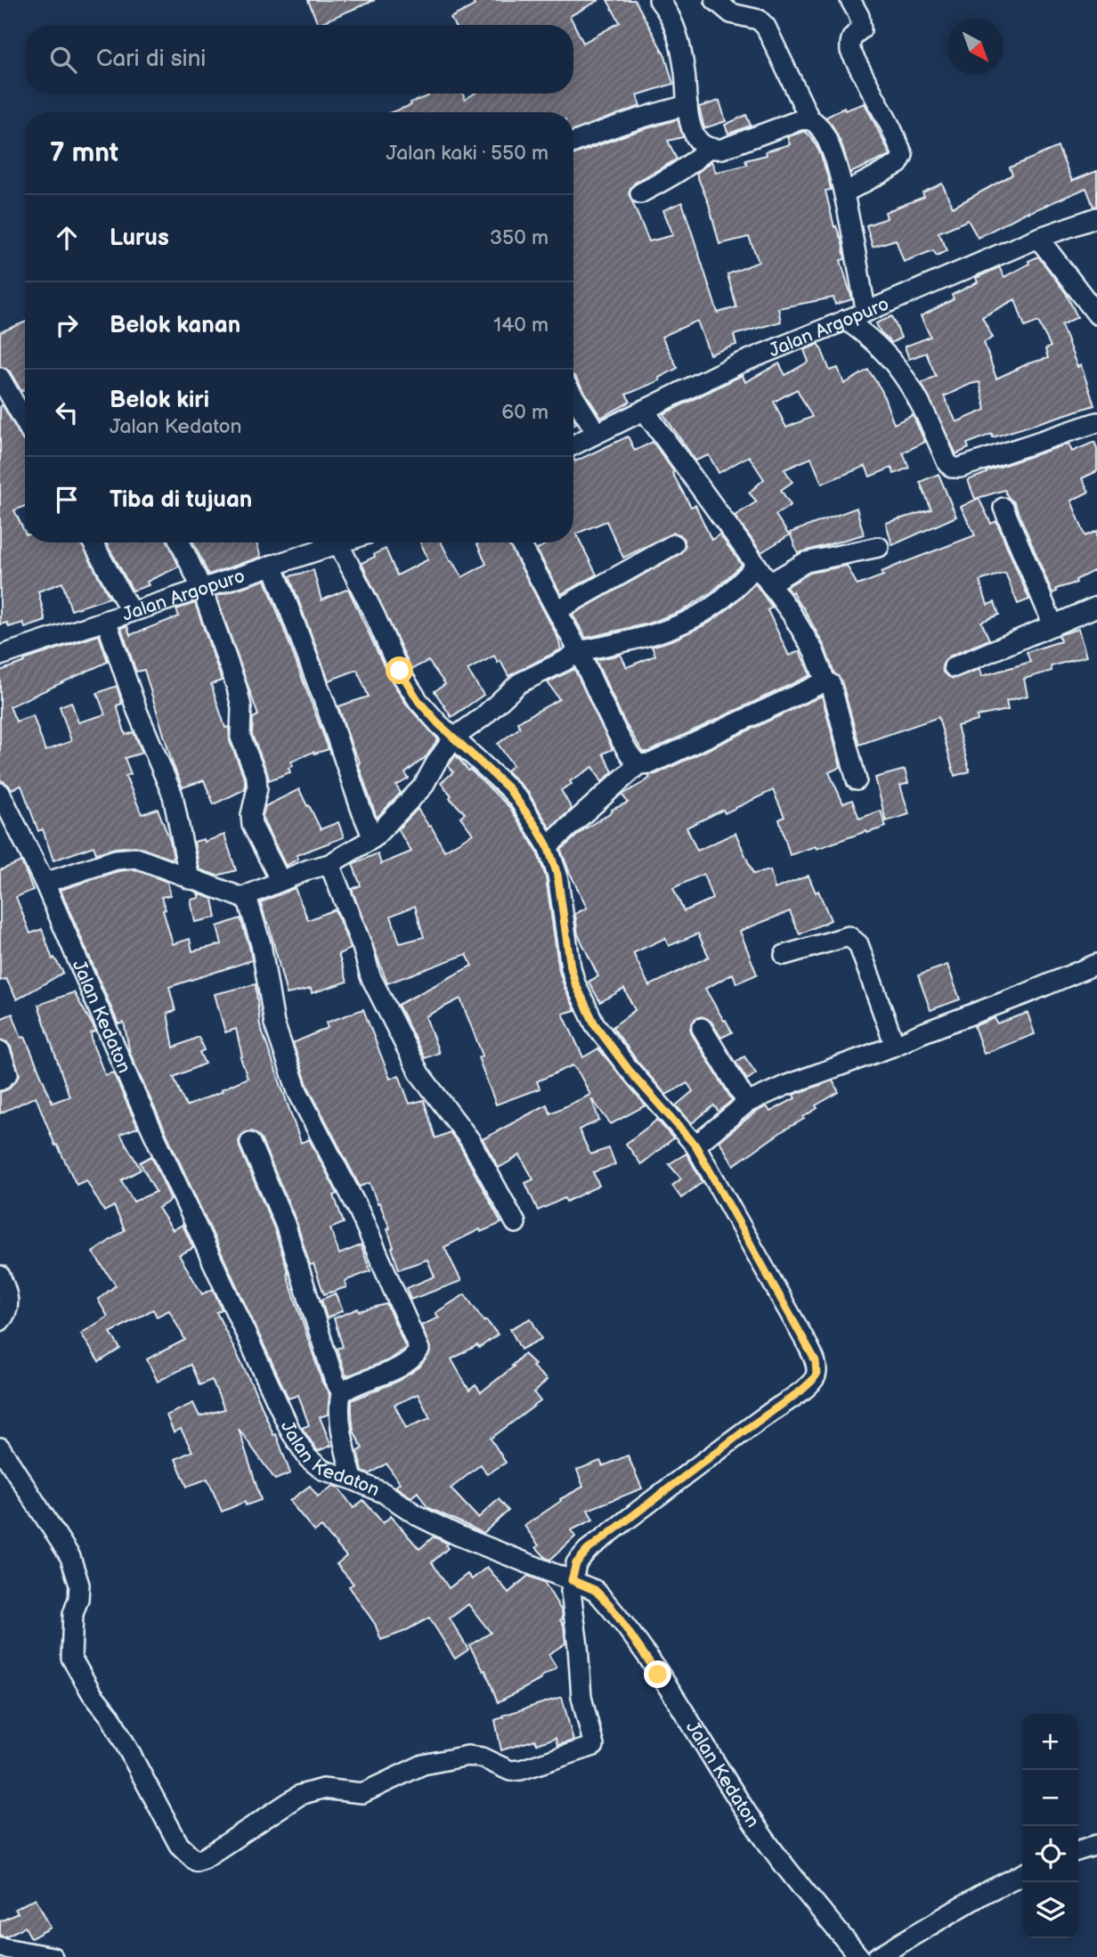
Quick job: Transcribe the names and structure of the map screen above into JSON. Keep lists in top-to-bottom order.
{
  "streets": {
    "street": ["Jalan Argopuro", "Jalan Kedaton"]
  },
  "north": "bottom right",
  "page": {
    "search": "Cari di sini",
    "heading": ["7 mnt", "Jalan kaki · 550 m"],
    "list": [
      ["Lurus", "350 m"],
      ["Belok kanan", "140 m"],
      ["Belok kiri", "Jalan Kedaton", "60 m"],
      "Tiba di tujuan"
    ],
    "map_buttons": ["+", "−"]
  }
}
